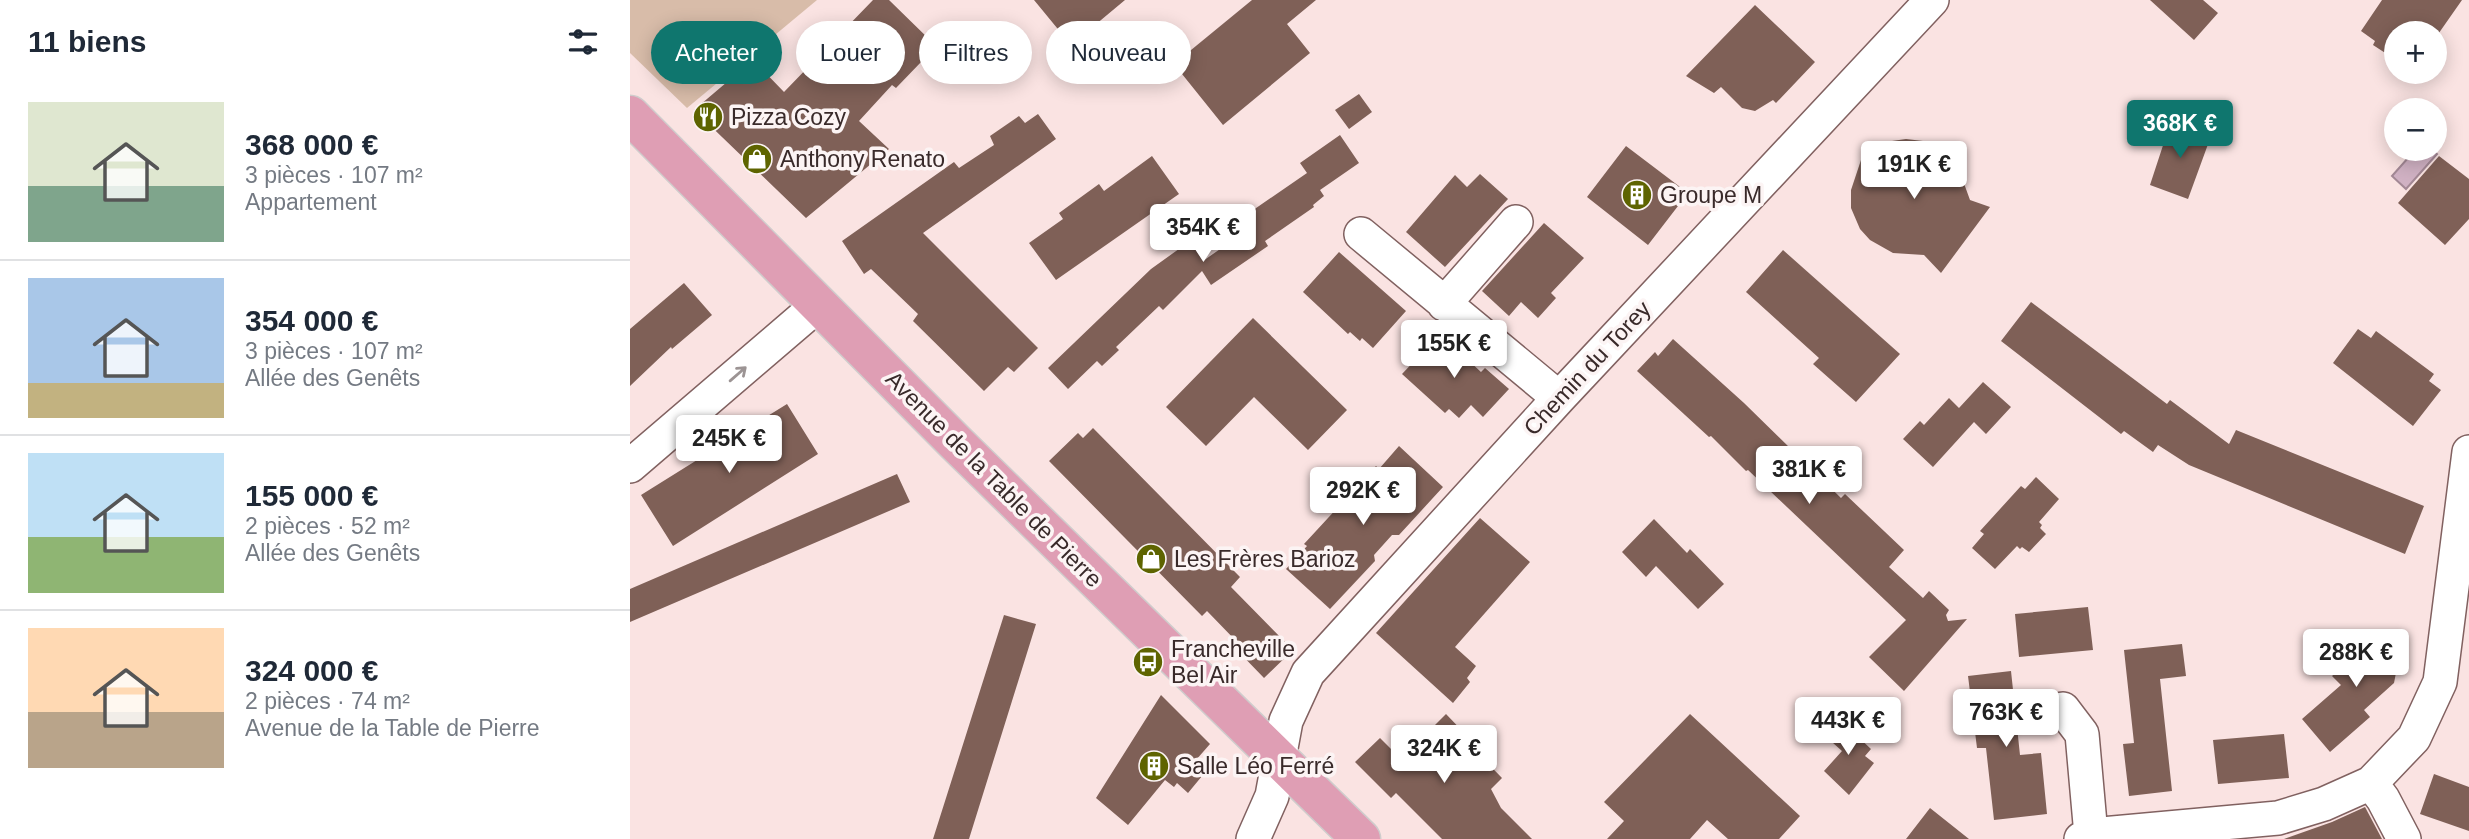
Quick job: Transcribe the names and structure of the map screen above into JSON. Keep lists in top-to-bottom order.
{
  "streets": {
    "main road": ["Avenue de la Table de Pierre"],
    "street": ["Chemin du Torey"]
  },
  "crossings": [
    ["Chemin du Torey", "Avenue de la Table de Pierre"]
  ],
  "places": {
    "restaurant": ["Pizza Cozy"],
    "shop": ["Anthony Renato", "Les Frères Barioz"],
    "building": ["Groupe M", "Salle Léo Ferré"],
    "bus stop": ["Francheville Bel Air"]
  },
  "page": {
    "heading": "11 biens",
    "map_buttons": ["+", "−"],
    "chip": [
      "Acheter",
      "Louer",
      "Filtres",
      "Nouveau"
    ],
    "list": [
      {
        "name": "368 000 €",
        "note": "3 pièces · 107 m² · Appartement"
      },
      {
        "name": "354 000 €",
        "note": "3 pièces · 107 m² · Allée des Genêts"
      },
      {
        "name": "155 000 €",
        "note": "2 pièces · 52 m² · Allée des Genêts"
      },
      {
        "name": "324 000 €",
        "note": "2 pièces · 74 m² · Avenue de la Table de Pierre"
      }
    ],
    "price": [
      "368K €",
      "191K €",
      "354K €",
      "155K €",
      "245K €",
      "381K €",
      "292K €",
      "288K €",
      "763K €",
      "443K €",
      "324K €"
    ]
  }
}
